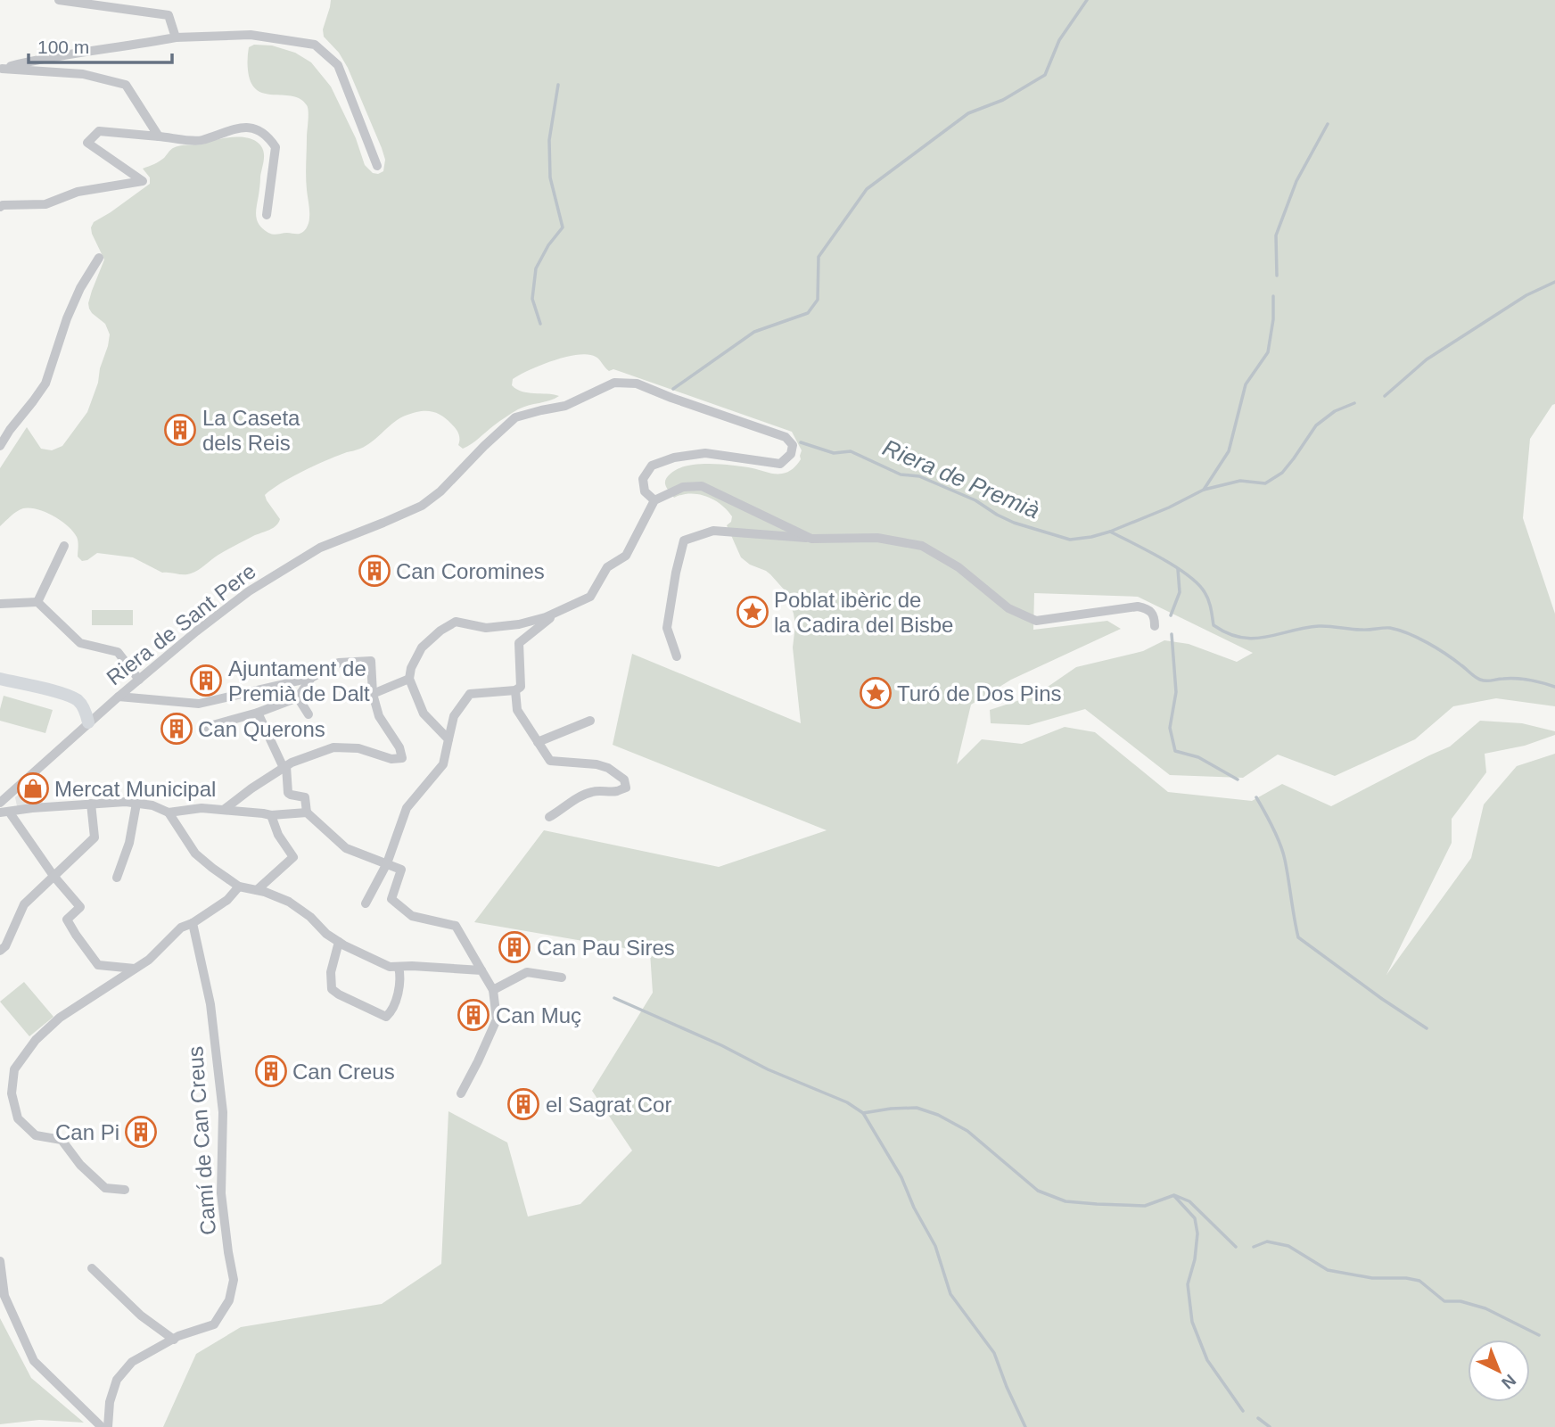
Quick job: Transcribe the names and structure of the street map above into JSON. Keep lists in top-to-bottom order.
{
  "streets": {
    "street": ["Riera de Sant Pere", "Camí de Can Creus"]
  },
  "water": ["Riera de Premià"],
  "places": {
    "building": [
      "La Caseta dels Reis",
      "Can Coromines",
      "Ajuntament de Premià de Dalt",
      "Can Querons",
      "Can Pau Sires",
      "Can Muç",
      "Can Creus",
      "el Sagrat Cor",
      "Can Pi"
    ],
    "place": ["Poblat ibèric de la Cadira del Bisbe", "Turó de Dos Pins"],
    "shop": ["Mercat Municipal"]
  },
  "scale_bar": "100 m",
  "north": "bottom right"
}
